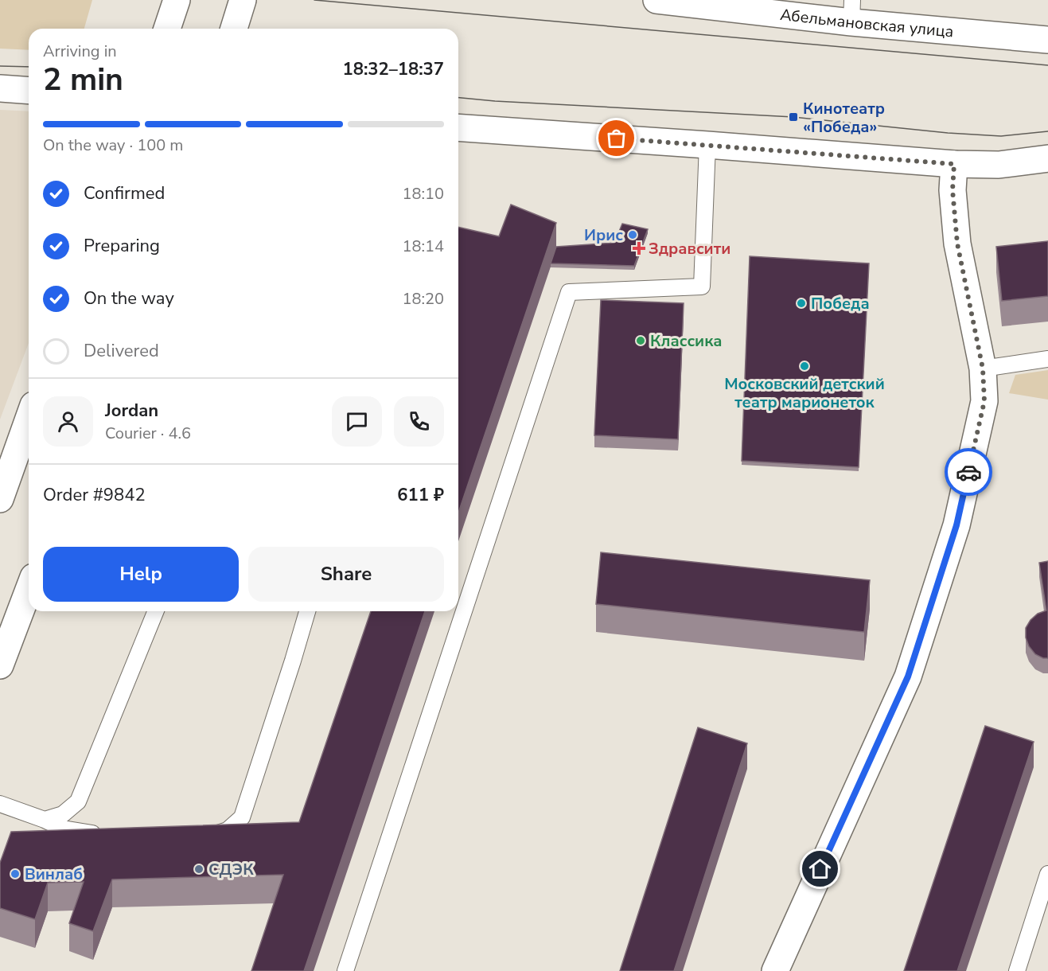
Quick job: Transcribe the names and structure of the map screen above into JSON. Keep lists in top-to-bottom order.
{
  "streets": {
    "main road": ["Абельмановская улица"]
  },
  "places": {
    "transit": ["Кинотеатр «Победа»"],
    "other": [
      "Ирис",
      "Победа",
      "Классика",
      "Московский детский театр марионеток",
      "СДЭК",
      "Винлаб"
    ],
    "health": ["Здравсити"]
  },
  "page": {
    "heading": ["2 min", "Arriving in", "18:32–18:37"],
    "panel": [
      "Jordan",
      "Courier · 4.6",
      "Order #9842",
      "611 ₽"
    ],
    "bar": "On the way · 100 m",
    "list": [
      ["Confirmed", "18:10"],
      ["Preparing", "18:14"],
      ["On the way", "18:20"],
      "Delivered"
    ],
    "buttons": ["Help", "Share"]
  }
}
